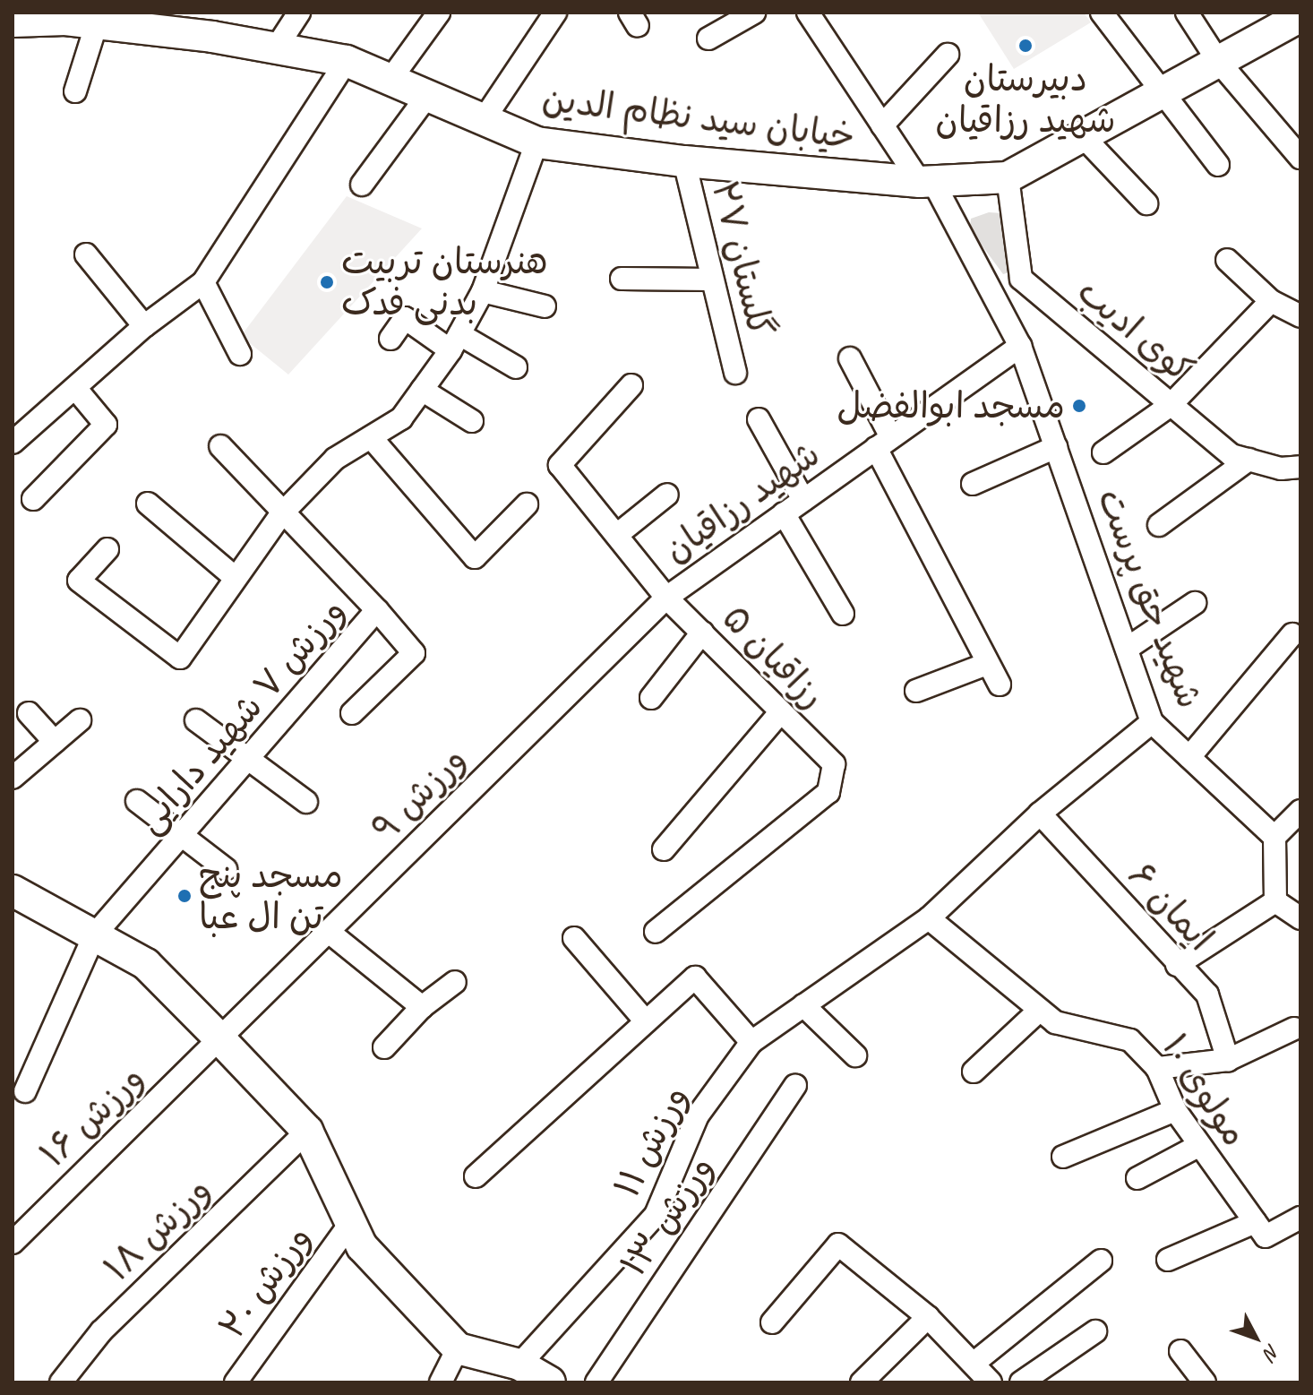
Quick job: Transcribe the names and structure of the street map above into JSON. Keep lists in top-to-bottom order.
{
  "streets": {
    "main road": ["خیابان سید نظام الدین"],
    "street": [
      "گلستان ۲۷",
      "کوی ادیب",
      "شهید رزاقیان",
      "شهید حق پرست",
      "رزاقیان ۵",
      "ورزش ۷ شهید دارایی",
      "ورزش ۹",
      "ایمان ۶",
      "مولوی ۱۰",
      "ورزش ۱۶",
      "ورزش ۱۱",
      "ورزش ۱۳",
      "ورزش ۱۸",
      "ورزش ۲۰"
    ]
  },
  "crossings": [
    ["خیابان سید نظام الدین", "گلستان ۲۷"],
    ["شهید رزاقیان", "شهید حق پرست"],
    ["شهید رزاقیان", "رزاقیان ۵"],
    ["شهید رزاقیان", "ورزش ۹"],
    ["شهید حق پرست", "ورزش ۱۱"],
    ["رزاقیان ۵", "ورزش ۹"],
    ["ورزش ۹", "ورزش ۱۶"],
    ["ایمان ۶", "ورزش ۱۱"],
    ["مولوی ۱۰", "ورزش ۱۱"]
  ],
  "places": [
    "دبیرستان شهید رزاقیان",
    "هنرستان تربیت بدنی فدک",
    "مسجد ابوالفضل",
    "مسجد پنج تن ال عبا"
  ],
  "north": "bottom right"
}
